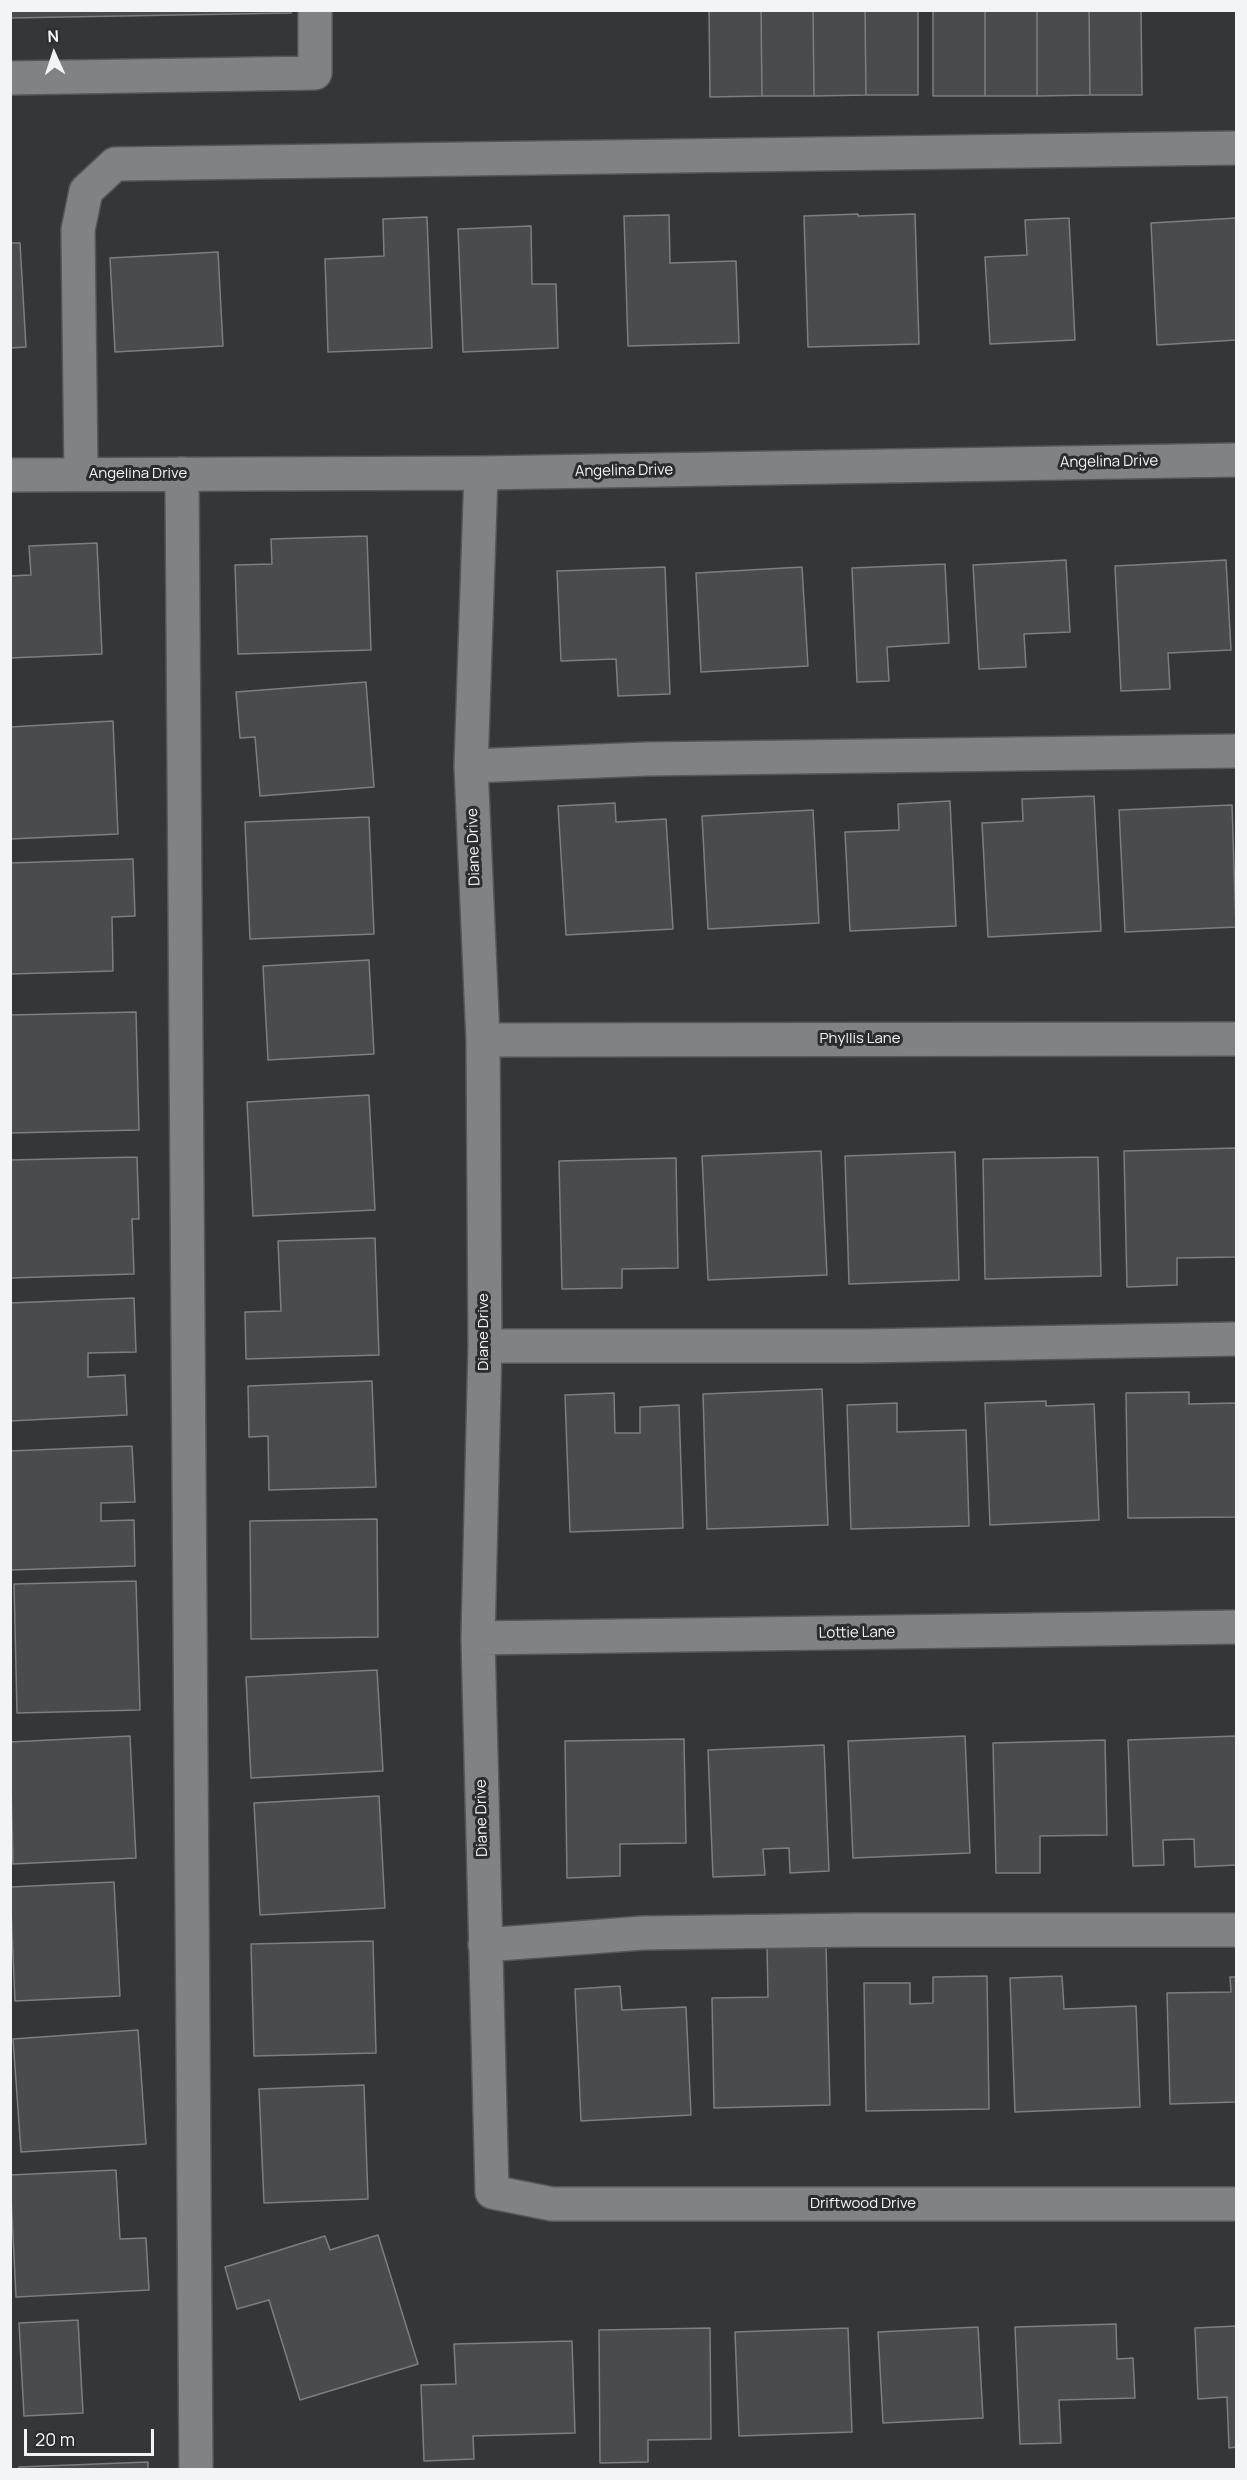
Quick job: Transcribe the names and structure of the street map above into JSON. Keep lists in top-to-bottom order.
{
  "streets": {
    "street": [
      "Angelina Drive",
      "Diane Drive",
      "Phyllis Lane",
      "Lottie Lane",
      "Driftwood Drive"
    ]
  },
  "crossings": [
    ["Angelina Drive", "Diane Drive"],
    ["Diane Drive", "Phyllis Lane"],
    ["Diane Drive", "Lottie Lane"],
    ["Diane Drive", "Driftwood Drive"]
  ],
  "scale_bar": "20 m",
  "north": "top"
}
